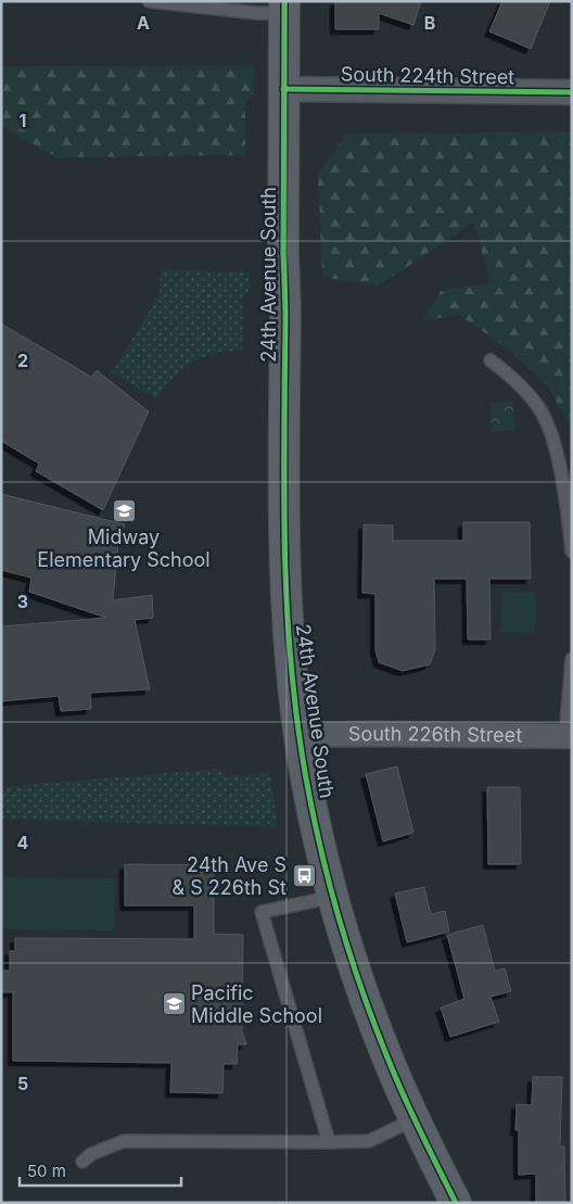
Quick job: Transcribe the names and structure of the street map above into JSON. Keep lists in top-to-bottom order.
{
  "streets": {
    "street": ["South 224th Street", "24th Avenue South", "South 226th Street"]
  },
  "crossings": [
    ["South 224th Street", "24th Avenue South"],
    ["24th Avenue South", "South 226th Street"]
  ],
  "places": {
    "school or university": ["Midway Elementary School", "Pacific Middle School"],
    "bus stop": ["24th Ave S & S 226th St"]
  },
  "scale_bar": "50 m",
  "grid": {
    "columns": ["A", "B"],
    "rows": [
      "1",
      "2",
      "3",
      "4",
      "5"
    ]
  }
}
